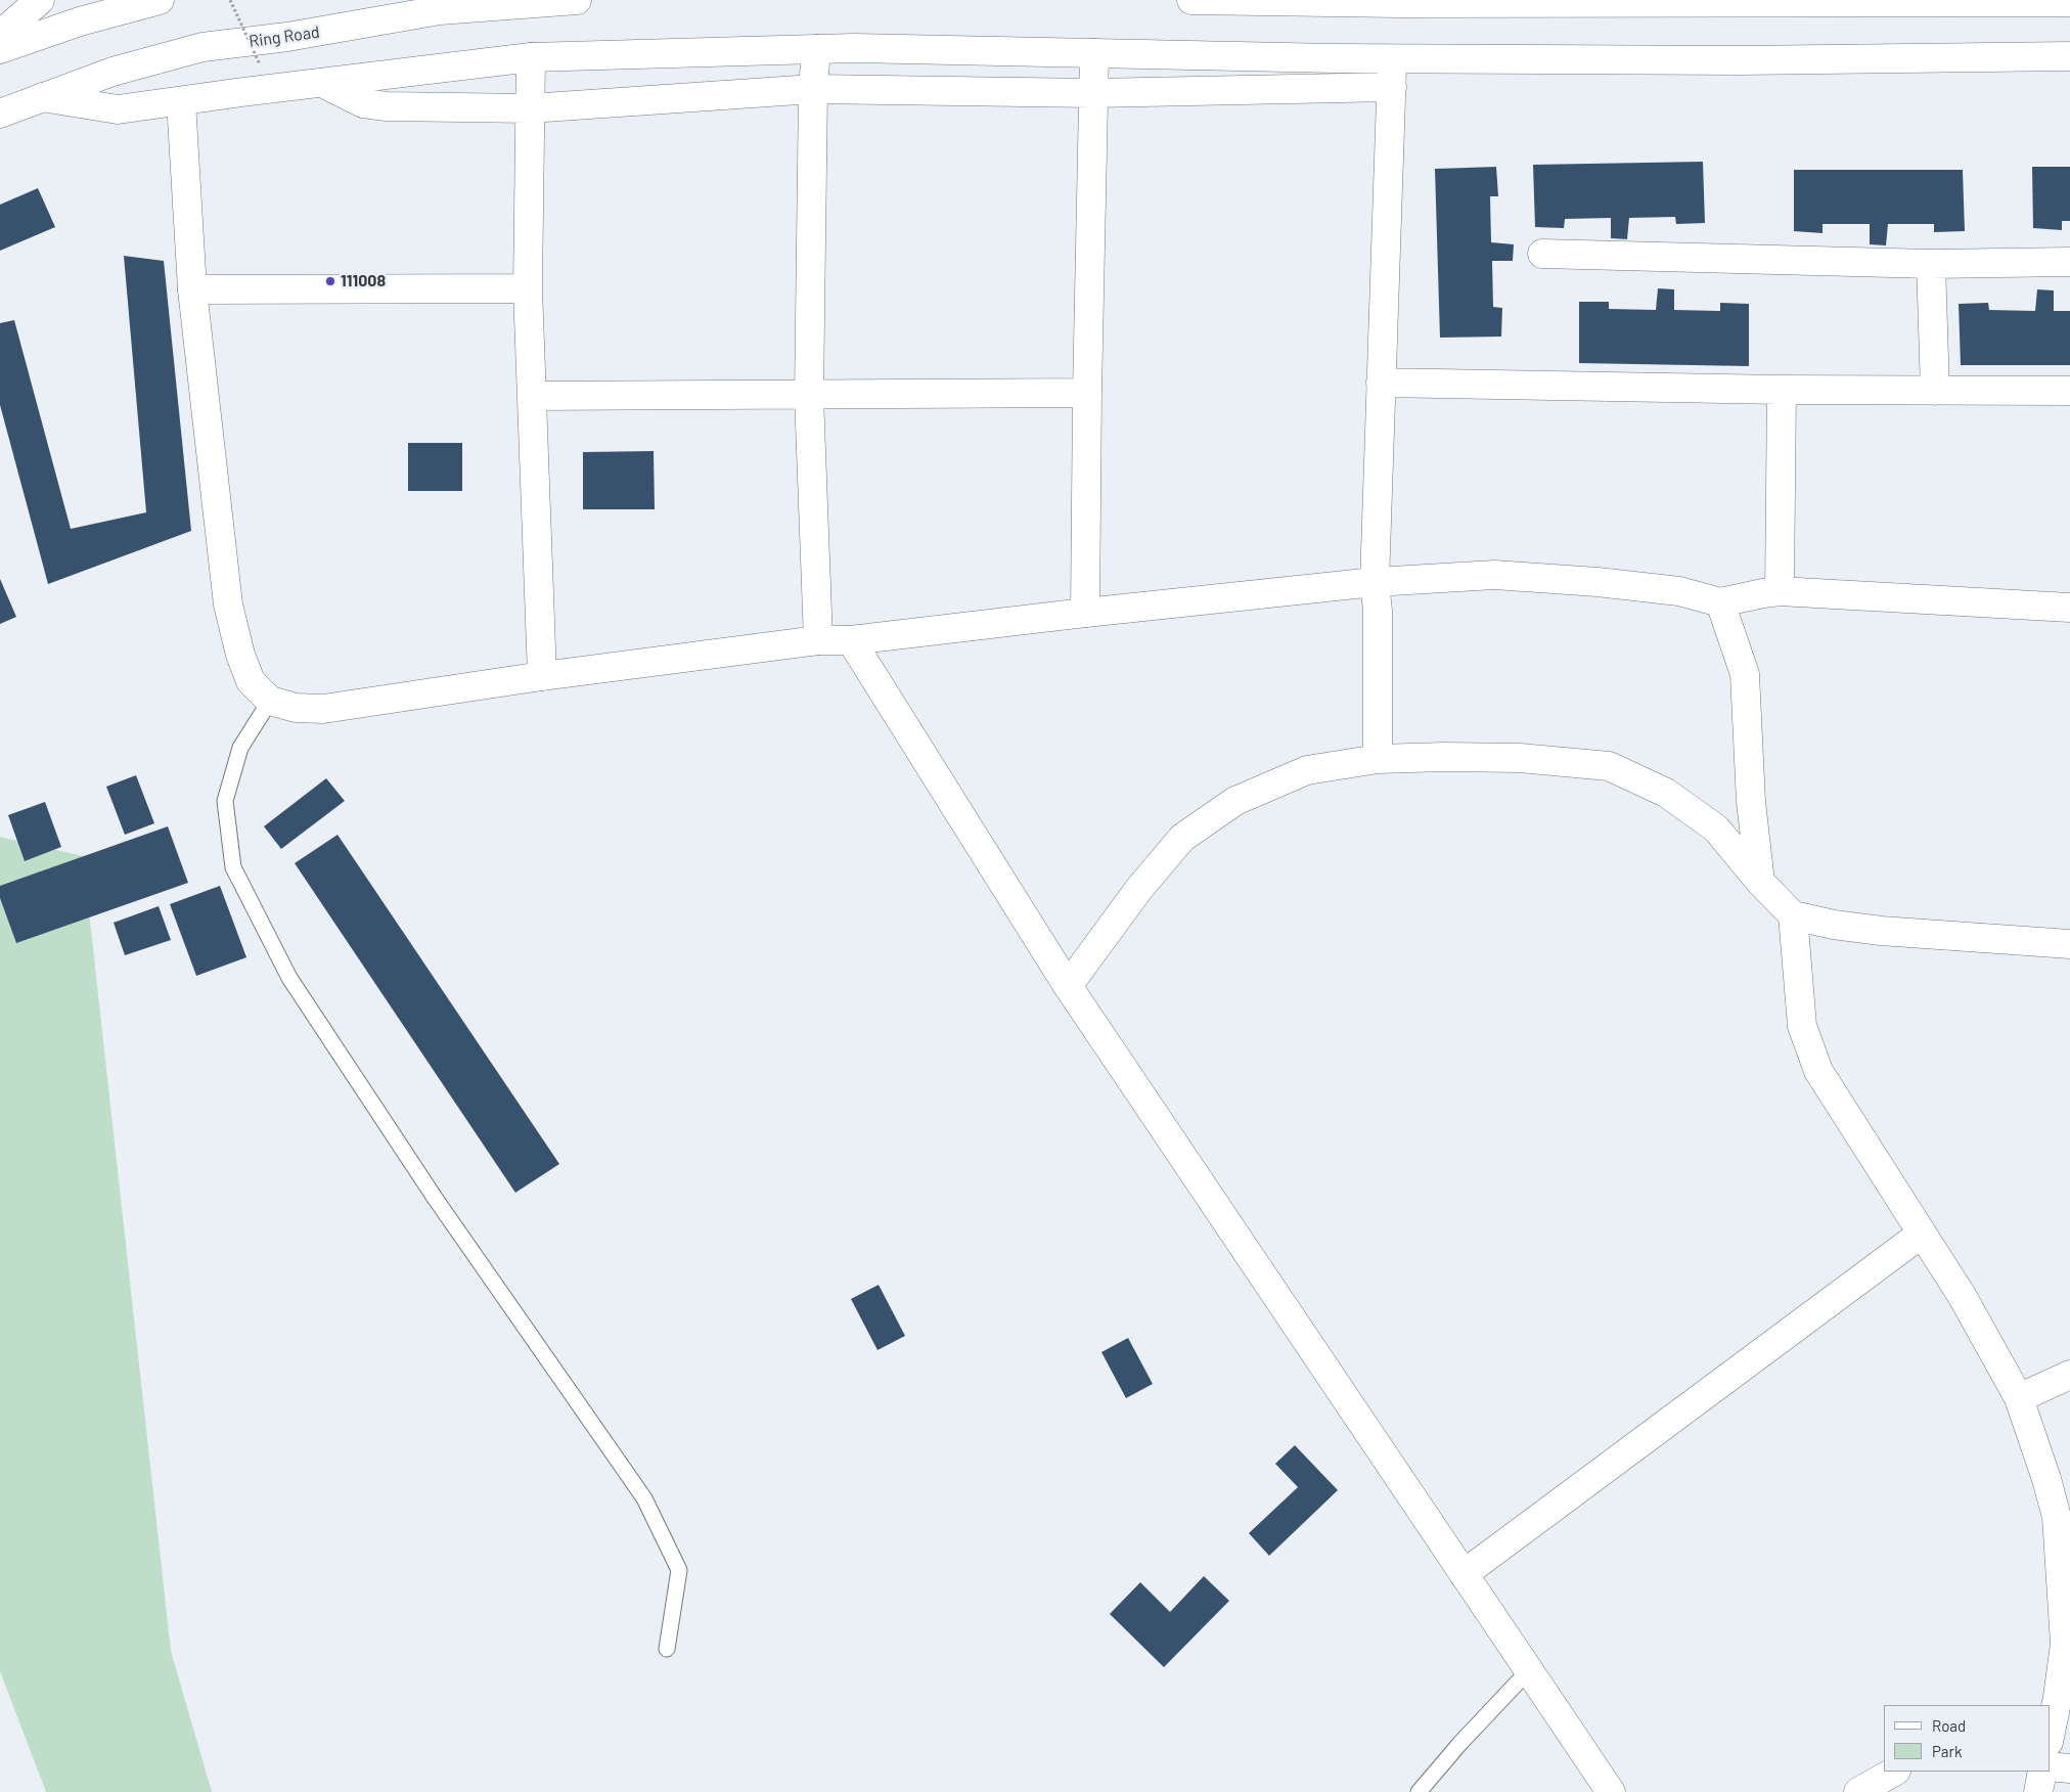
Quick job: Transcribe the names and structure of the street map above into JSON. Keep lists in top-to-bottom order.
{
  "streets": {
    "main road": ["Ring Road"]
  },
  "places": ["111008"],
  "legend": ["Road", "Park"]
}
